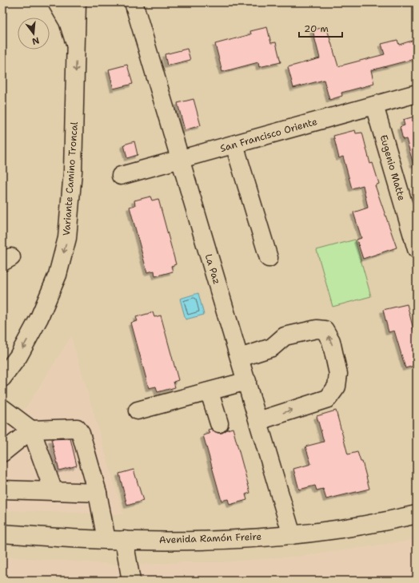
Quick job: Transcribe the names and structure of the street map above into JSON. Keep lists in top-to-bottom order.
{
  "streets": {
    "street": [
      "San Francisco Oriente",
      "Eugenio Matte",
      "Variante Camino Troncal",
      "La Paz",
      "Avenida Ramón Freire"
    ]
  },
  "crossings": [
    ["San Francisco Oriente", "Eugenio Matte"],
    ["San Francisco Oriente", "La Paz"],
    ["La Paz", "Avenida Ramón Freire"]
  ],
  "one_way": ["Variante Camino Troncal"],
  "scale_bar": "20 m",
  "north": "bottom"
}
